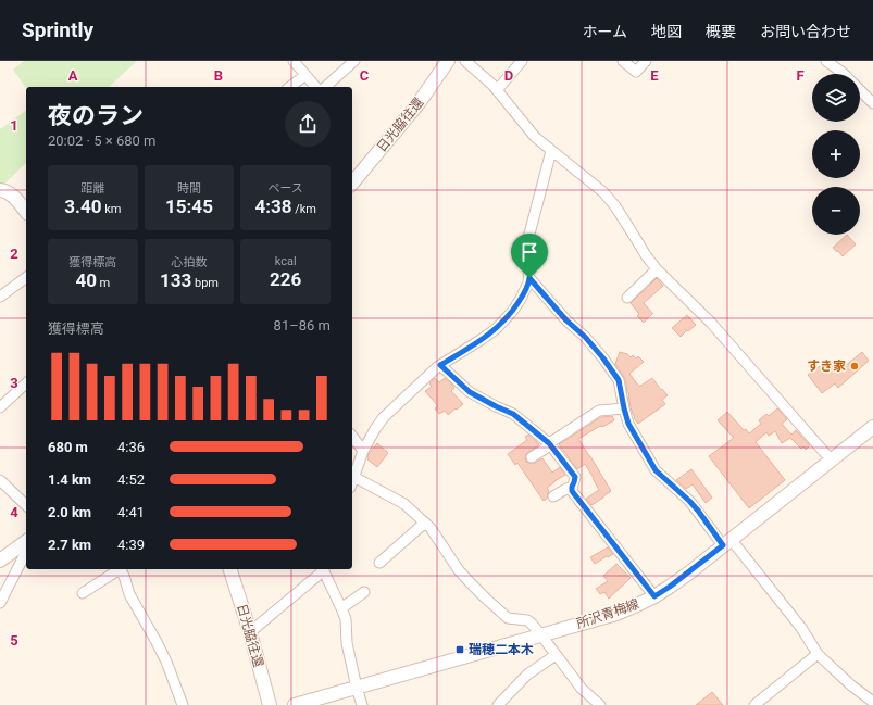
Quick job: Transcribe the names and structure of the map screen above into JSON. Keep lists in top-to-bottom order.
{
  "streets": {
    "main road": ["日光脇往還", "所沢青梅線"]
  },
  "places": {
    "other": ["すき家"],
    "transit": ["瑞穂二本木"]
  },
  "page": {
    "header": "Sprintly",
    "nav": [
      "ホーム",
      "地図",
      "概要",
      "お問い合わせ"
    ],
    "map_buttons": ["+", "−"],
    "heading": ["夜のラン", "20:02 · 5 × 680 m"],
    "stats": [
      ["距離", "3.40 km"],
      ["時間", "15:45"],
      ["ペース", "4:38 /km"],
      ["獲得標高", "40 m"],
      ["心拍数", "133 bpm"],
      ["kcal", "226"]
    ],
    "chart": ["獲得標高", "81–86 m"],
    "list": [
      {
        "name": "680 m",
        "note": "4:36"
      },
      {
        "name": "1.4 km",
        "note": "4:52"
      },
      {
        "name": "2.0 km",
        "note": "4:41"
      },
      {
        "name": "2.7 km",
        "note": "4:39"
      }
    ]
  },
  "grid": {
    "columns": [
      "A",
      "B",
      "C",
      "D",
      "E",
      "F"
    ],
    "rows": [
      "1",
      "2",
      "3",
      "4",
      "5"
    ]
  }
}
